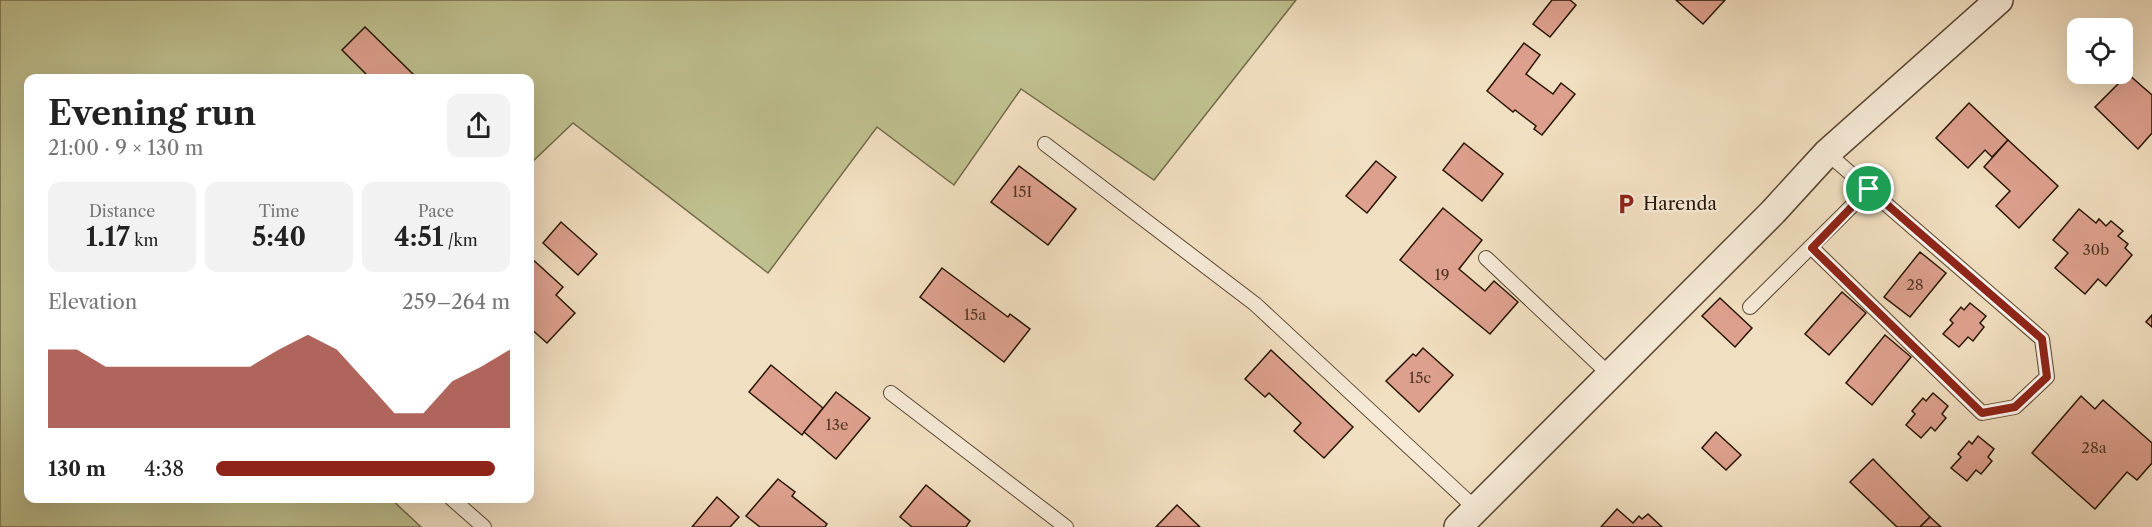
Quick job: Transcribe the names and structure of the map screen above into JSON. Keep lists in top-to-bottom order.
{
  "places": {
    "parking": ["Harenda"]
  },
  "house_numbers": [
    "15I",
    "30b",
    "19",
    "28",
    "15a",
    "15c",
    "13e",
    "28a"
  ],
  "page": {
    "heading": ["Evening run", "21:00 · 9 × 130 m"],
    "stats": [
      ["Distance", "1.17 km"],
      ["Time", "5:40"],
      ["Pace", "4:51 /km"]
    ],
    "chart": ["Elevation", "259–264 m"],
    "list": [
      {
        "name": "130 m",
        "note": "4:38"
      }
    ]
  }
}
